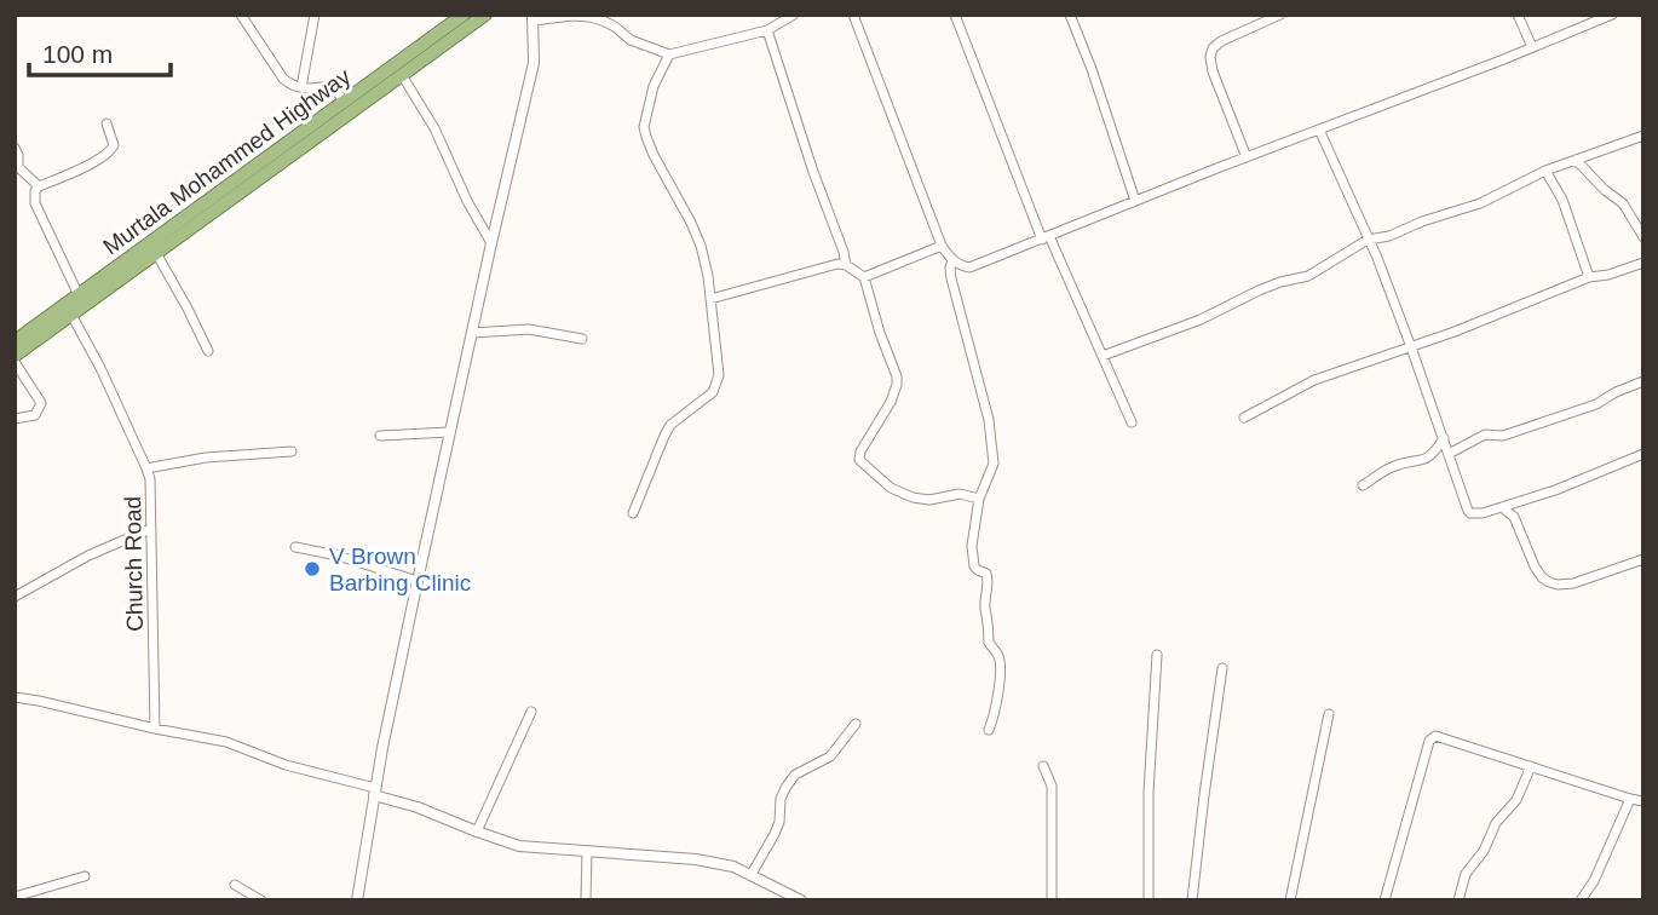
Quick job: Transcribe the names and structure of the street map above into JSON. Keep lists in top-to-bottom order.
{
  "streets": {
    "highway": ["Murtala Mohammed Highway"],
    "street": ["Church Road"]
  },
  "places": ["V Brown Barbing Clinic"],
  "scale_bar": "100 m"
}
